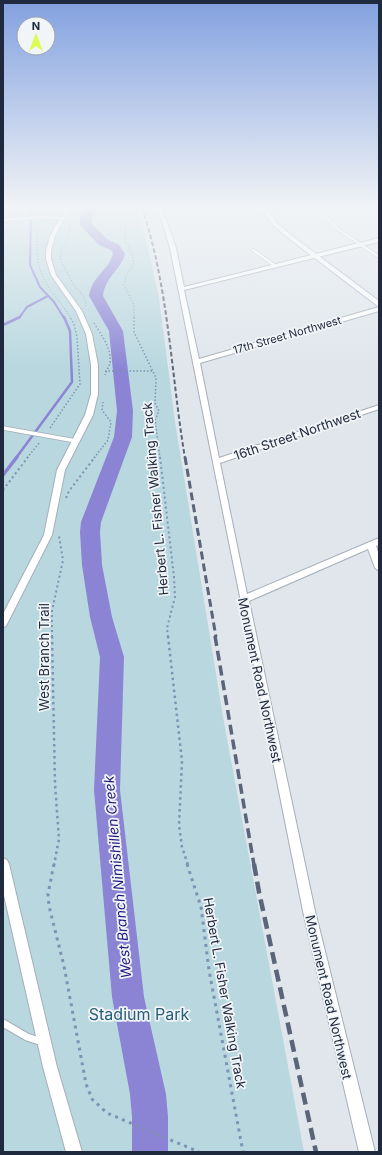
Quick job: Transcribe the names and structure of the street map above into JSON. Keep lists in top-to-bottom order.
{
  "streets": {
    "street": ["17th Street Northwest", "16th Street Northwest", "Monument Road Northwest"],
    "path": ["Herbert L. Fisher Walking Track", "West Branch Trail"]
  },
  "crossings": [
    ["17th Street Northwest", "Monument Road Northwest"],
    ["16th Street Northwest", "Monument Road Northwest"]
  ],
  "water": ["West Branch Nimishillen Creek"],
  "parks": ["Stadium Park"],
  "north": "top"
}
